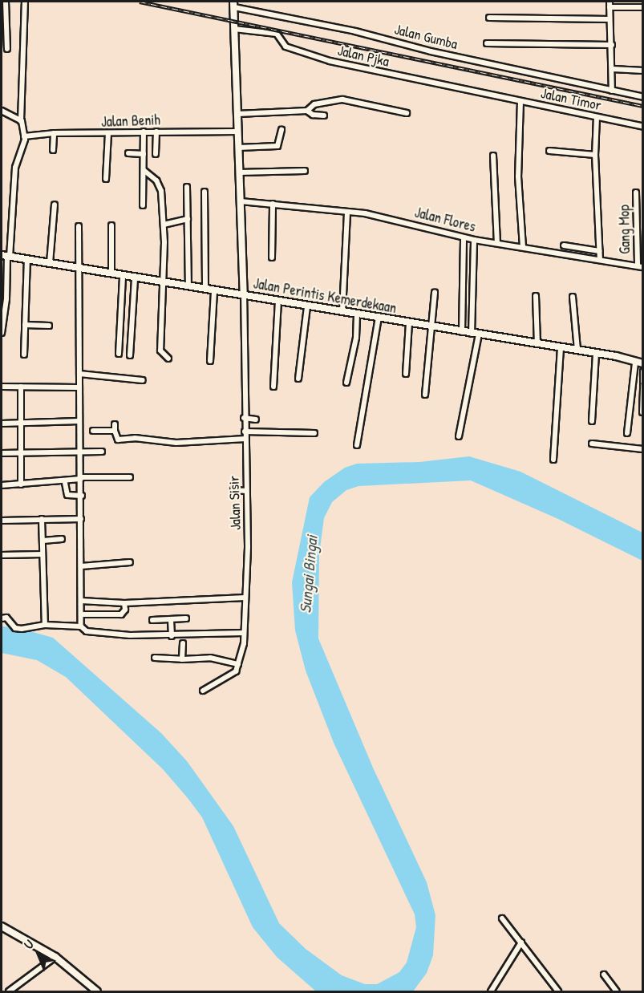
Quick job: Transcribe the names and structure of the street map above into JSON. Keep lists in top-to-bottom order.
{
  "streets": {
    "street": [
      "Jalan Gumba",
      "Jalan Pjka",
      "Jalan Timor",
      "Jalan Benih",
      "Jalan Flores",
      "Gang Mop",
      "Jalan Perintis Kemerdekaan",
      "Jalan Sisir"
    ]
  },
  "crossings": [
    ["Jalan Pjka", "Jalan Timor"],
    ["Jalan Flores", "Gang Mop"],
    ["Jalan Perintis Kemerdekaan", "Jalan Sisir"]
  ],
  "water": ["Sungai Bingai"],
  "north": "top left"
}
